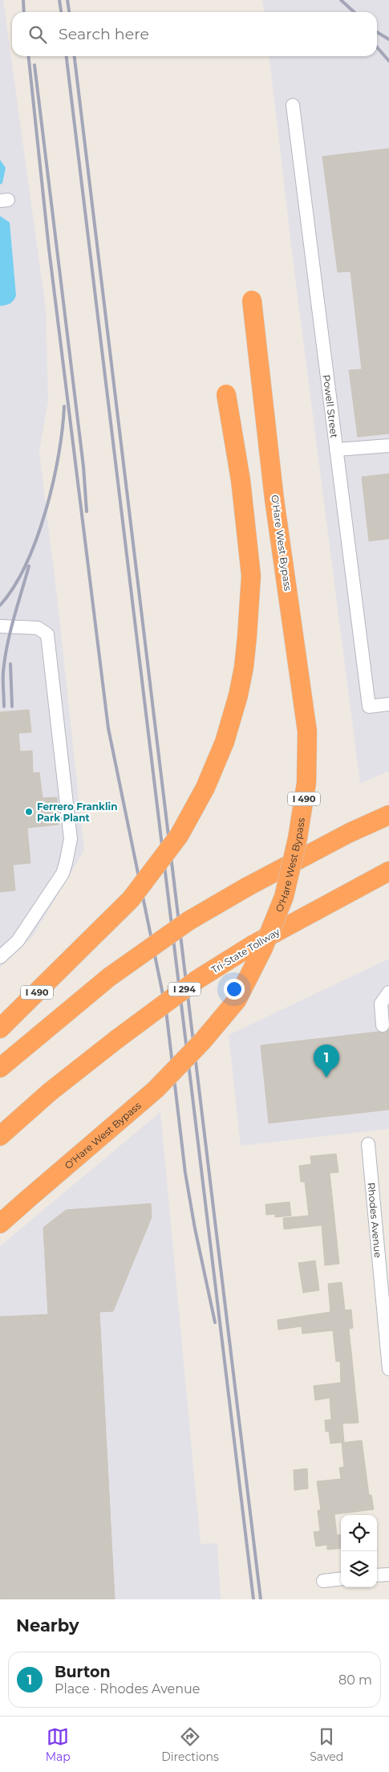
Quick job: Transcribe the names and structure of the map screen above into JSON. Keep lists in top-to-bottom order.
{
  "streets": {
    "highway": [
      "O'Hare West Bypass",
      "I 490",
      "Tri-State Tollway",
      "I 294"
    ],
    "street": ["Powell Street", "Rhodes Avenue"]
  },
  "places": ["Ferrero Franklin Park Plant"],
  "page": {
    "search": "Search here",
    "pins": "1",
    "heading": "Nearby",
    "list": [
      {
        "mark": "1",
        "name": "Burton",
        "note": "Place · Rhodes Avenue",
        "value": "80 m"
      }
    ],
    "nav": ["Map", "Directions", "Saved"]
  }
}
